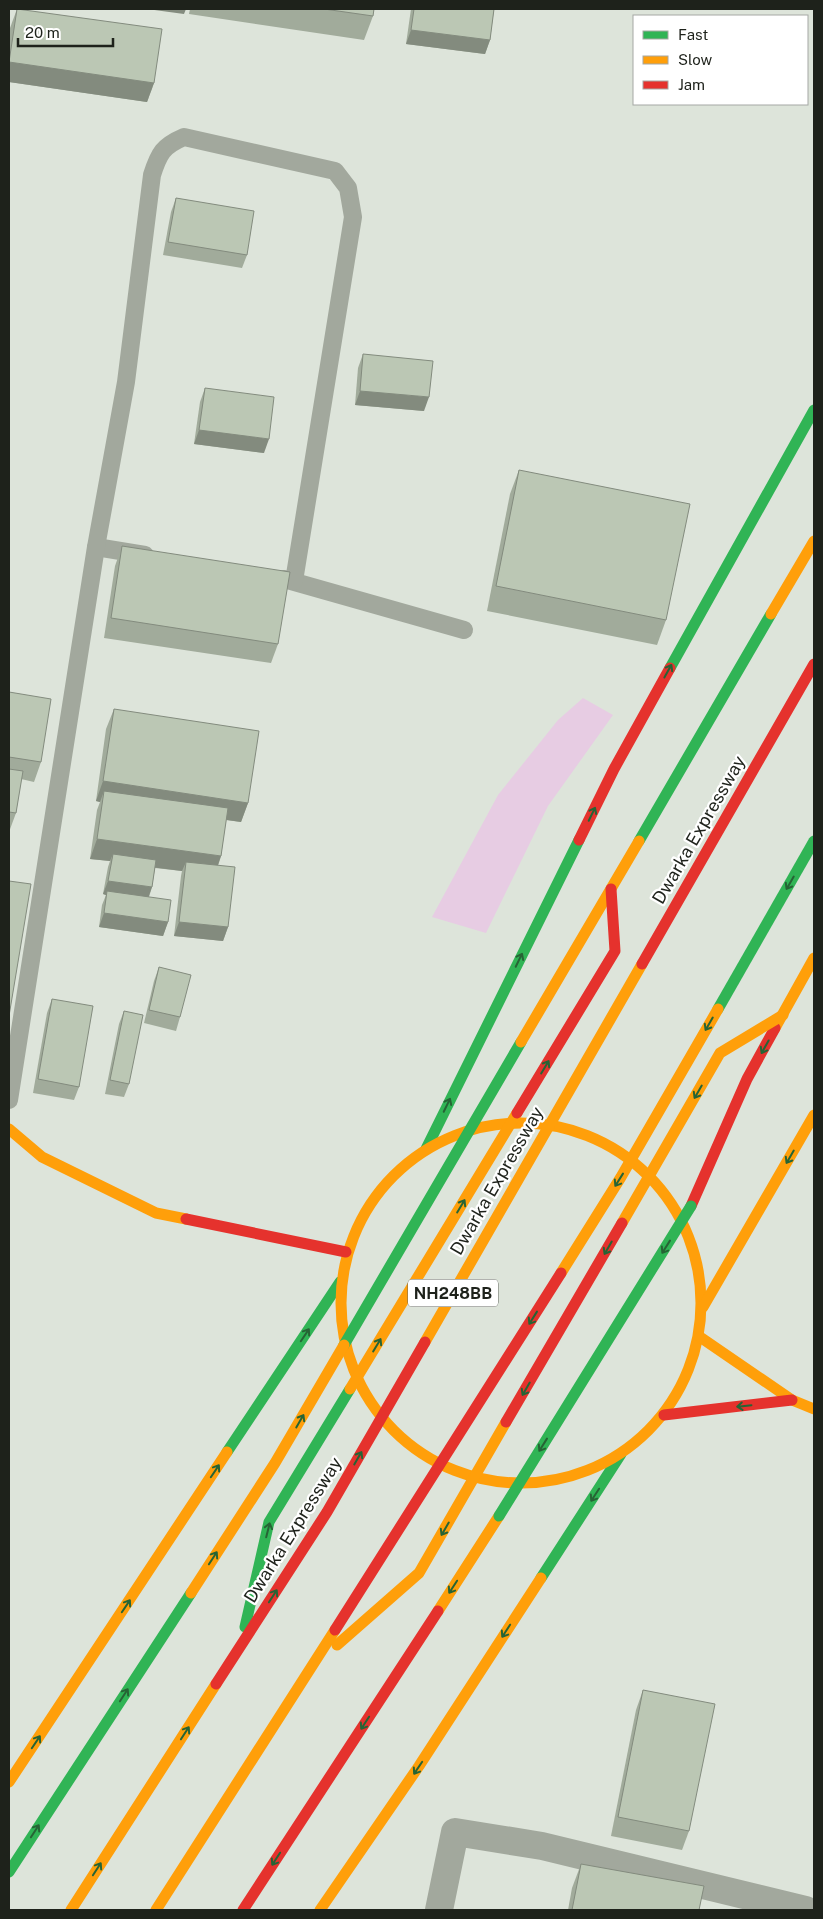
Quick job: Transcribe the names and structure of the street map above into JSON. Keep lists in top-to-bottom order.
{
  "streets": {
    "main road": ["Dwarka Expressway", "NH248BB"]
  },
  "legend": ["Fast", "Slow", "Jam"],
  "scale_bar": "20 m"
}
